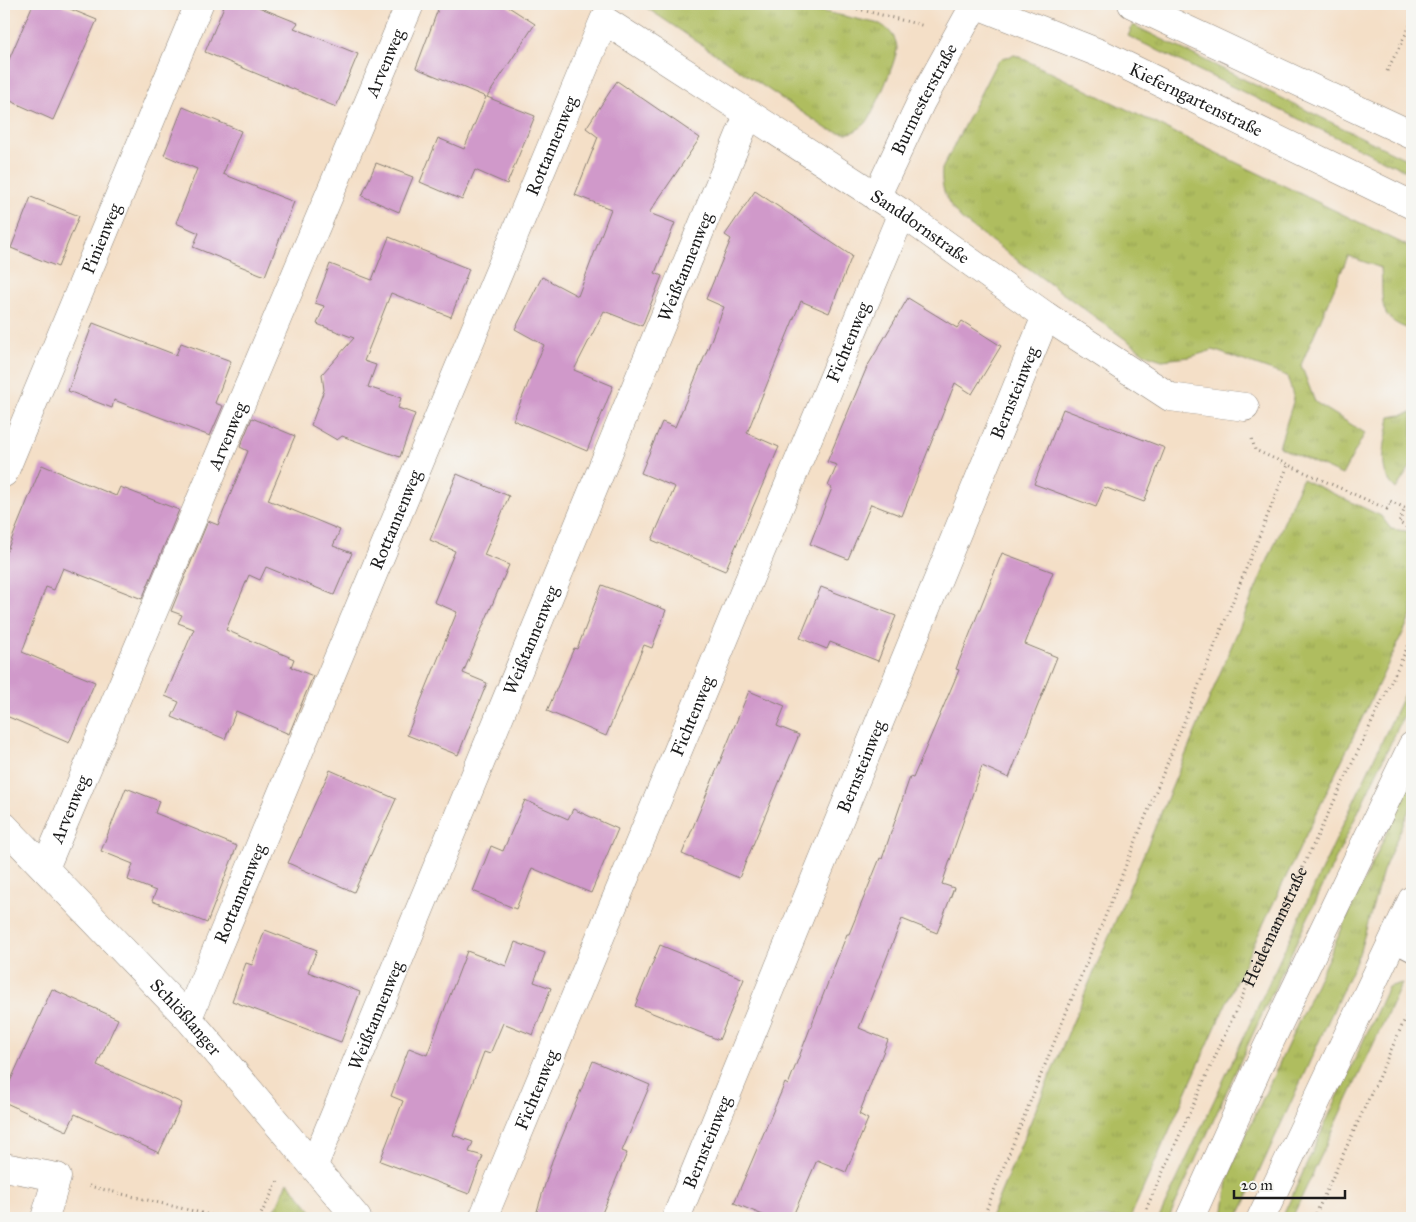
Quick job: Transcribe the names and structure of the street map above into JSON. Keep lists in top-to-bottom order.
{
  "streets": {
    "street": [
      "Arvenweg",
      "Burmesterstraße",
      "Kieferngartenstraße",
      "Rottannenweg",
      "Sanddornstraße",
      "Pinienweg",
      "Weißtannenweg",
      "Fichtenweg",
      "Bernsteinweg",
      "Schlößlanger"
    ],
    "path": ["Heidemannstraße"]
  },
  "crossings": [
    ["Arvenweg", "Schlößlanger"],
    ["Burmesterstraße", "Kieferngartenstraße"],
    ["Burmesterstraße", "Sanddornstraße"],
    ["Rottannenweg", "Sanddornstraße"],
    ["Rottannenweg", "Schlößlanger"],
    ["Sanddornstraße", "Weißtannenweg"],
    ["Sanddornstraße", "Fichtenweg"],
    ["Sanddornstraße", "Bernsteinweg"],
    ["Weißtannenweg", "Schlößlanger"]
  ],
  "scale_bar": "20 m"
}
